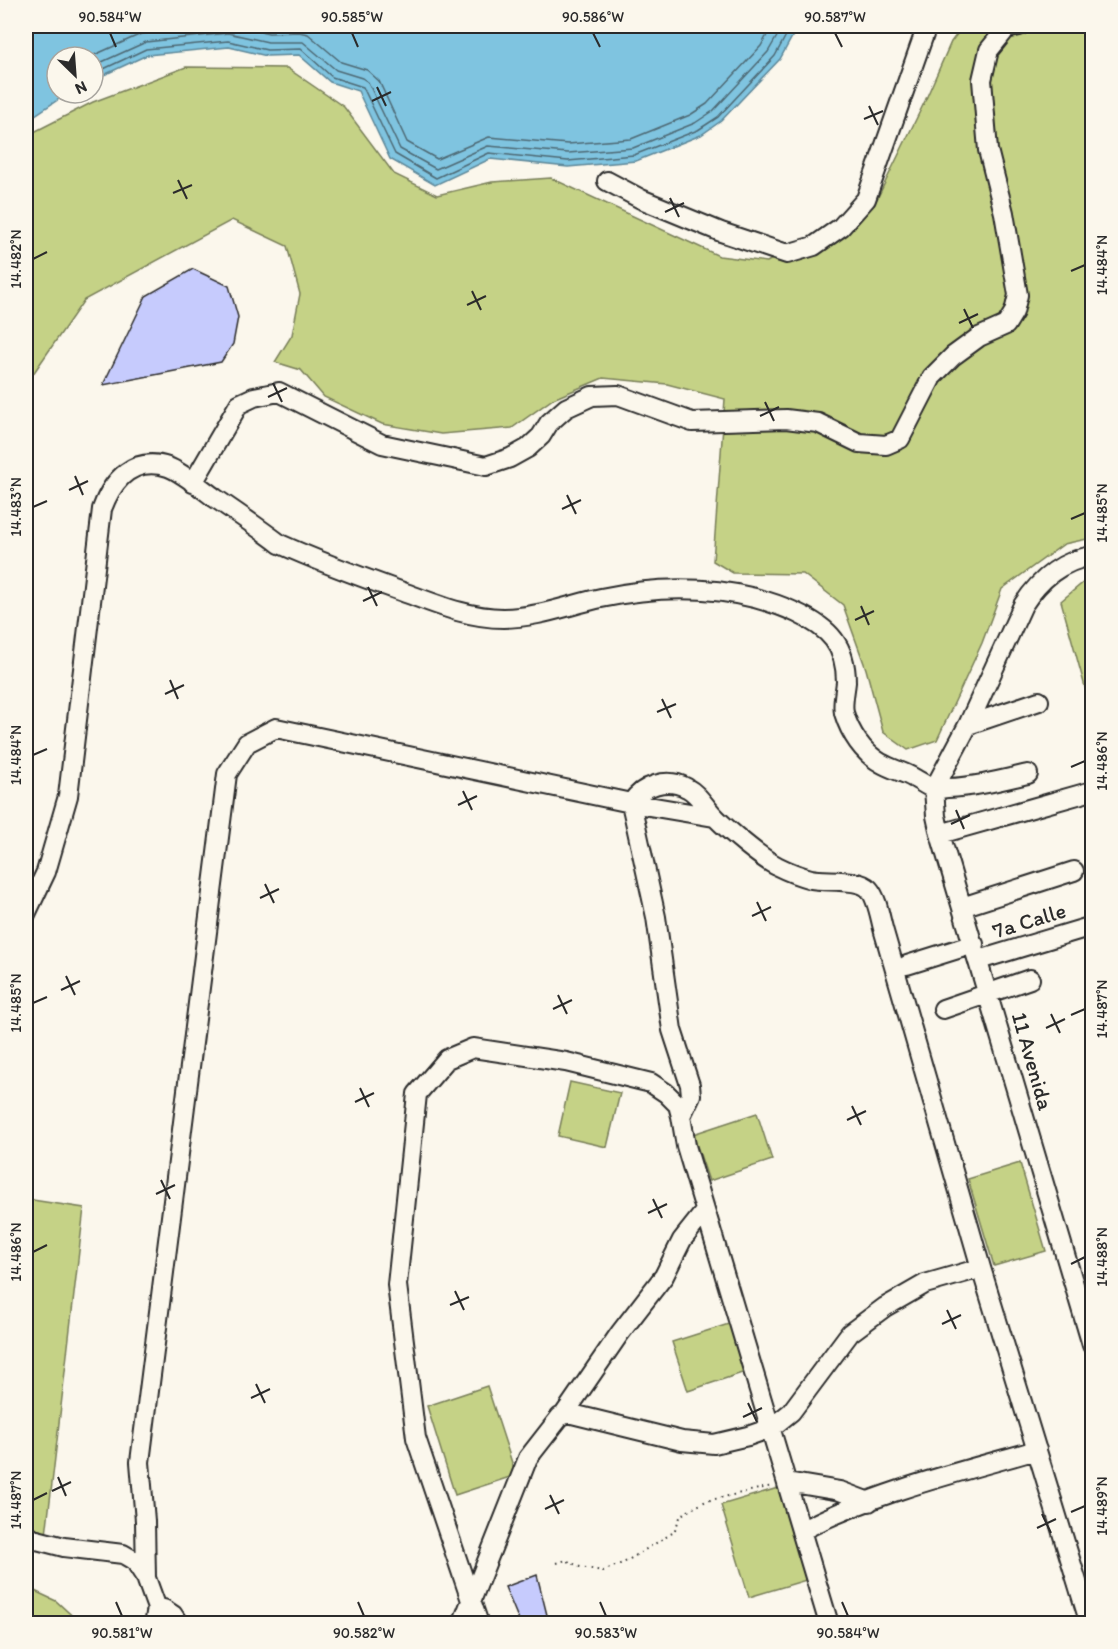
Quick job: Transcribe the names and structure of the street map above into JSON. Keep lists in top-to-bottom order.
{
  "streets": {
    "street": ["7a Calle", "11 Avenida"]
  },
  "crossings": [
    ["7a Calle", "11 Avenida"]
  ],
  "north": "bottom right",
  "coordinates": [
    "90.584°W",
    "90.585°W",
    "90.586°W",
    "90.587°W",
    "14.482°N",
    "14.484°N",
    "14.483°N",
    "14.485°N",
    "14.486°N",
    "14.487°N",
    "14.488°N",
    "14.489°N",
    "90.581°W",
    "90.582°W",
    "90.583°W"
  ]
}
